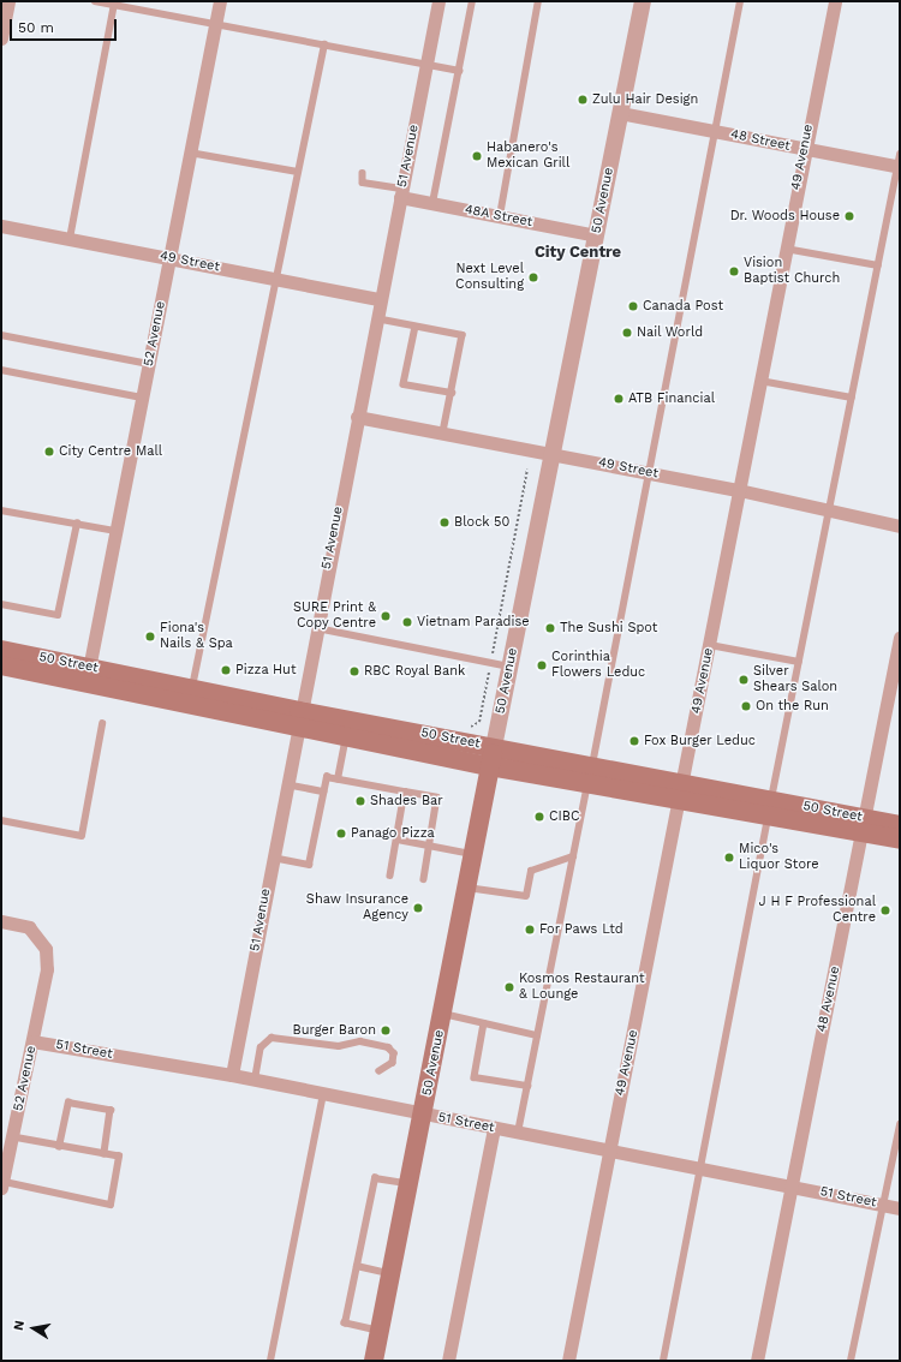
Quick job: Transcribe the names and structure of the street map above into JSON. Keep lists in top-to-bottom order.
{
  "streets": {
    "main road": ["50 Avenue", "50 Street"],
    "street": [
      "48 Street",
      "51 Avenue",
      "49 Avenue",
      "48A Street",
      "49 Street",
      "52 Avenue",
      "48 Avenue",
      "51 Street"
    ]
  },
  "crossings": [
    ["48 Street", "49 Avenue"],
    ["48 Street", "50 Avenue"],
    ["51 Avenue", "48A Street"],
    ["51 Avenue", "49 Street"],
    ["51 Avenue", "50 Street"],
    ["51 Avenue", "51 Street"],
    ["49 Avenue", "49 Street"],
    ["49 Avenue", "50 Street"],
    ["49 Avenue", "51 Street"],
    ["50 Avenue", "48A Street"],
    ["50 Avenue", "49 Street"],
    ["50 Avenue", "50 Street"],
    ["50 Avenue", "51 Street"],
    ["49 Street", "52 Avenue"],
    ["52 Avenue", "50 Street"],
    ["52 Avenue", "51 Street"],
    ["50 Street", "48 Avenue"],
    ["48 Avenue", "51 Street"]
  ],
  "districts": ["City Centre"],
  "places": [
    "Zulu Hair Design",
    "Habanero's Mexican Grill",
    "Dr. Woods House",
    "Vision Baptist Church",
    "Next Level Consulting",
    "Canada Post",
    "Nail World",
    "ATB Financial",
    "City Centre Mall",
    "Block 50",
    "SURE Print & Copy Centre",
    "Vietnam Paradise",
    "The Sushi Spot",
    "Fiona's Nails & Spa",
    "Corinthia Flowers Leduc",
    "Pizza Hut",
    "RBC Royal Bank",
    "Silver Shears Salon",
    "On the Run",
    "Fox Burger Leduc",
    "Shades Bar",
    "CIBC",
    "Panago Pizza",
    "Mico's Liquor Store",
    "Shaw Insurance Agency",
    "J H F Professional Centre",
    "For Paws Ltd",
    "Kosmos Restaurant & Lounge",
    "Burger Baron"
  ],
  "scale_bar": "50 m",
  "north": "left"
}
